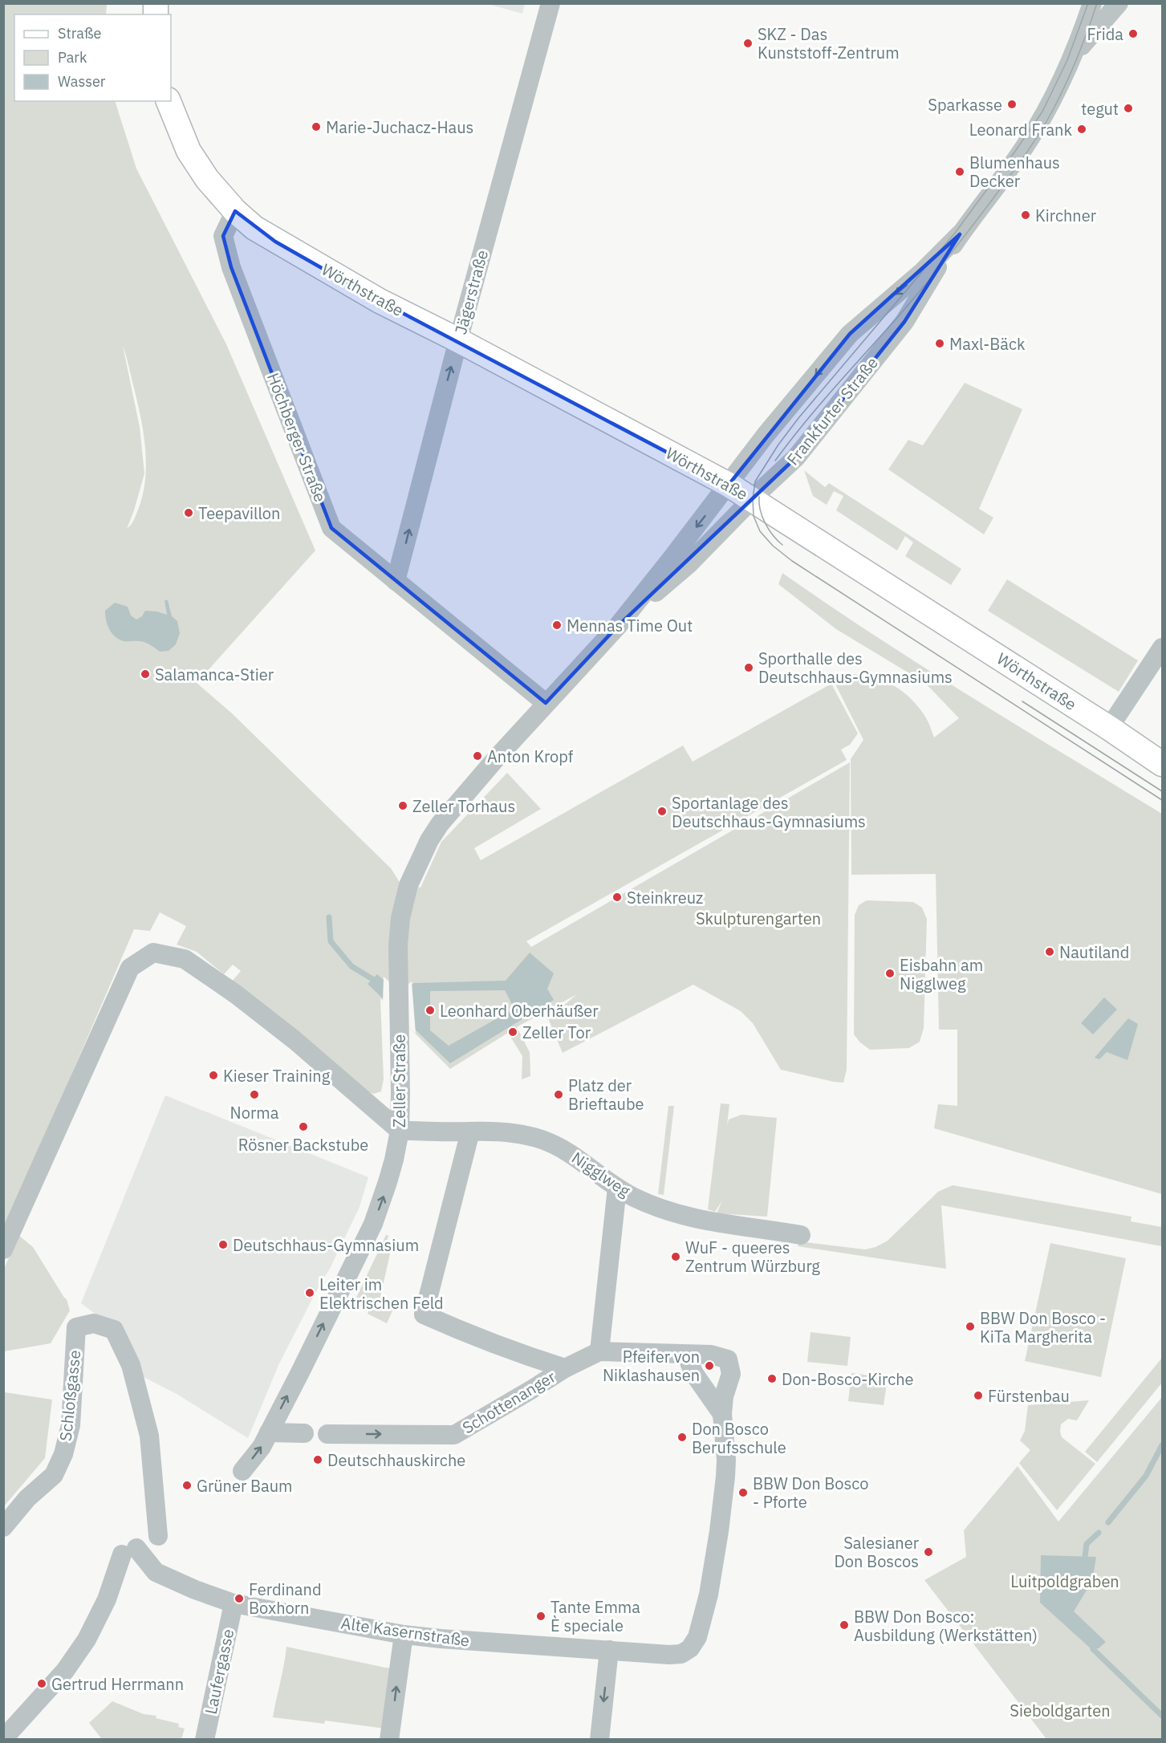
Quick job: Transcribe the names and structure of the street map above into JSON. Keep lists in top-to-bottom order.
{
  "streets": {
    "main road": ["Wörthstraße"],
    "street": [
      "Jägerstraße",
      "Frankfurter Straße",
      "Höchberger Straße",
      "Zeller Straße",
      "Nigglweg",
      "Schloßgasse",
      "Schottenanger",
      "Alte Kasernstraße",
      "Laufergasse"
    ]
  },
  "crossings": [
    ["Wörthstraße", "Jägerstraße"],
    ["Wörthstraße", "Frankfurter Straße"],
    ["Wörthstraße", "Höchberger Straße"],
    ["Jägerstraße", "Höchberger Straße"],
    ["Frankfurter Straße", "Höchberger Straße"],
    ["Frankfurter Straße", "Zeller Straße"],
    ["Höchberger Straße", "Zeller Straße"],
    ["Zeller Straße", "Nigglweg"],
    ["Schottenanger", "Alte Kasernstraße"],
    ["Alte Kasernstraße", "Laufergasse"]
  ],
  "one_way": ["Jägerstraße", "Zeller Straße"],
  "parks": ["Skulpturengarten", "Luitpoldgraben", "Sieboldgarten"],
  "places": [
    "Frida",
    "SKZ - Das Kunststoff-Zentrum",
    "Sparkasse",
    "tegut",
    "Marie-Juchacz-Haus",
    "Leonard Frank",
    "Blumenhaus Decker",
    "Kirchner",
    "Maxl-Bäck",
    "Teepavillon",
    "Mennas Time Out",
    "Sporthalle des Deutschhaus-Gymnasiums",
    "Salamanca-Stier",
    "Anton Kropf",
    "Zeller Torhaus",
    "Sportanlage des Deutschhaus-Gymnasiums",
    "Steinkreuz",
    "Nautiland",
    "Eisbahn am Nigglweg",
    "Leonhard Oberhäußer",
    "Zeller Tor",
    "Kieser Training",
    "Norma",
    "Platz der Brieftaube",
    "Rösner Backstube",
    "Deutschhaus-Gymnasium",
    "WuF - queeres Zentrum Würzburg",
    "Leiter im Elektrischen Feld",
    "BBW Don Bosco - KiTa Margherita",
    "Pfeifer von Niklashausen",
    "Don-Bosco-Kirche",
    "Fürstenbau",
    "Don Bosco Berufsschule",
    "Deutschhauskirche",
    "Grüner Baum",
    "BBW Don Bosco - Pforte",
    "Salesianer Don Boscos",
    "Ferdinand Boxhorn",
    "Tante Emma È speciale",
    "BBW Don Bosco: Ausbildung (Werkstätten)",
    "Gertrud Herrmann"
  ],
  "legend": ["Straße", "Park", "Wasser"]
}
